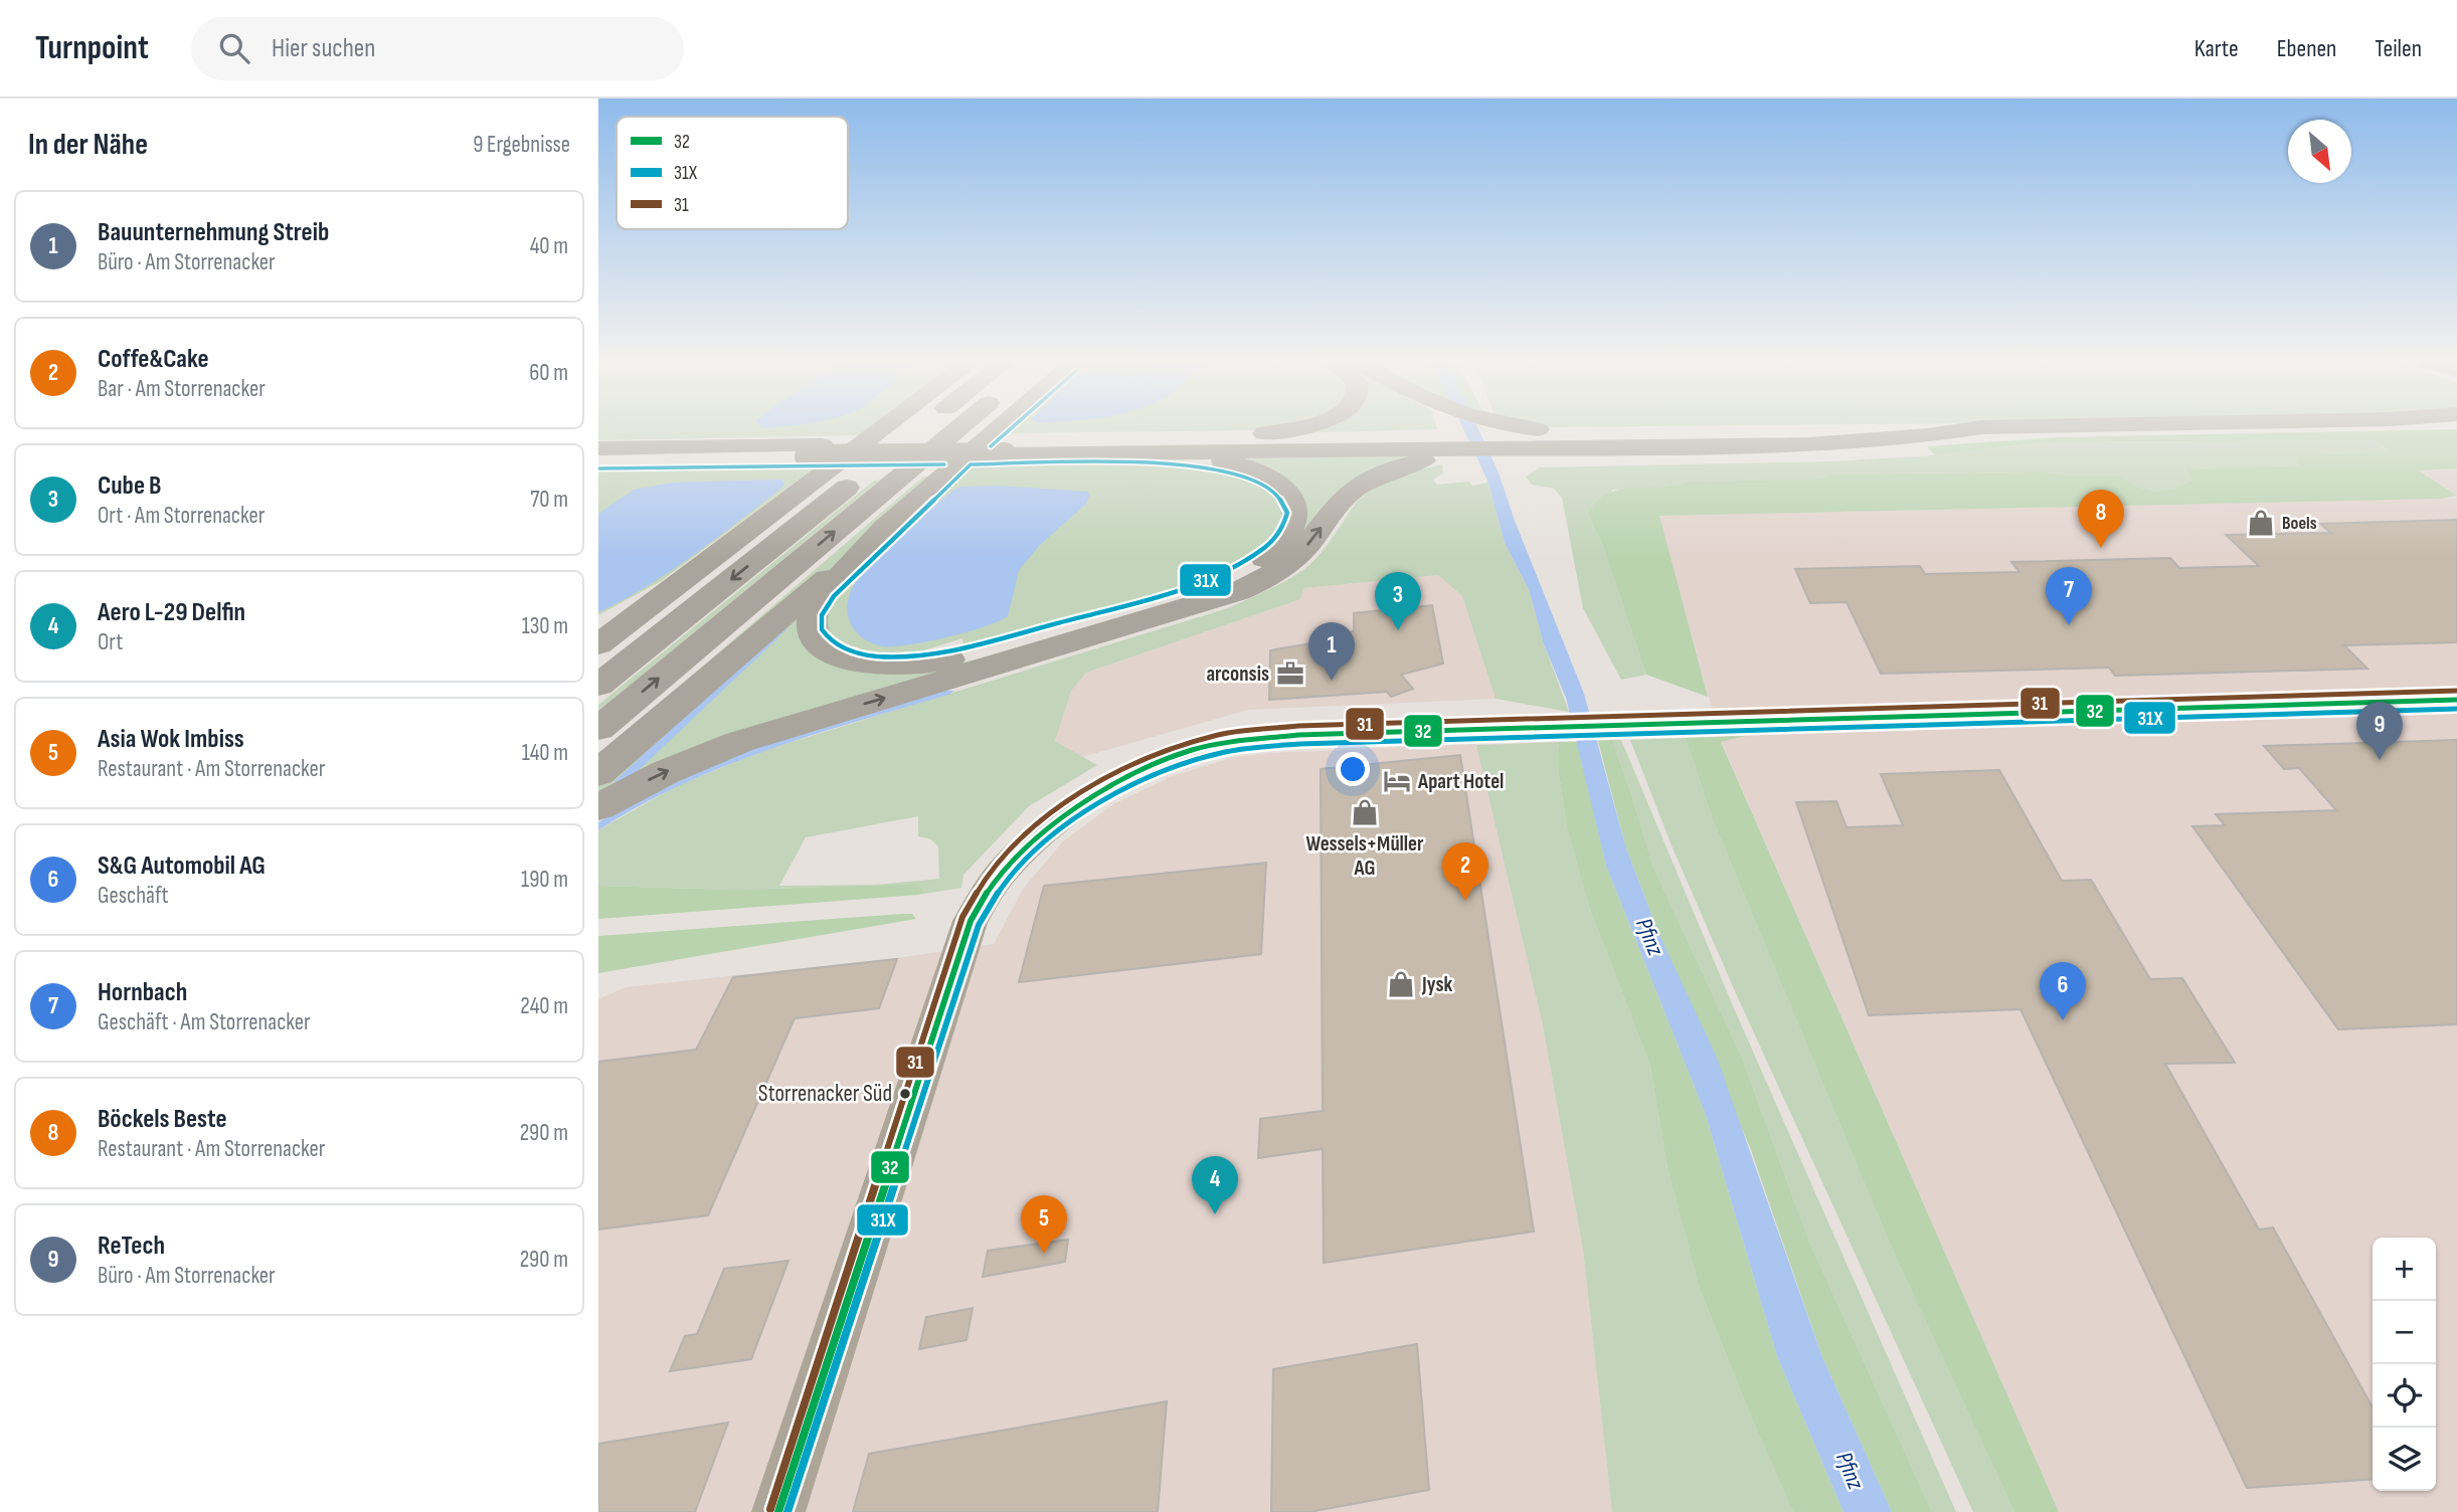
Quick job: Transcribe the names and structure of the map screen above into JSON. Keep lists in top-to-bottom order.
{
  "water": ["Pfinz"],
  "places": {
    "shop": ["Boels", "Wessels+Müller AG", "Jysk"],
    "office": ["arconsis"],
    "hotel": ["Apart Hotel"],
    "other": ["Storrenacker Süd"]
  },
  "lines": ["transit line 31X", "transit line 31", "transit line 32"],
  "legend": ["32", "31X", "31"],
  "north": "bottom right",
  "page": {
    "header": "Turnpoint",
    "search": "Hier suchen",
    "nav": ["Karte", "Ebenen", "Teilen"],
    "heading": ["In der Nähe", "9 Ergebnisse"],
    "list": [
      {
        "mark": "1",
        "name": "Bauunternehmung Streib",
        "note": "Büro · Am Storrenacker",
        "value": "40 m"
      },
      {
        "mark": "2",
        "name": "Coffe&Cake",
        "note": "Bar · Am Storrenacker",
        "value": "60 m"
      },
      {
        "mark": "3",
        "name": "Cube B",
        "note": "Ort · Am Storrenacker",
        "value": "70 m"
      },
      {
        "mark": "4",
        "name": "Aero L-29 Delfin",
        "note": "Ort",
        "value": "130 m"
      },
      {
        "mark": "5",
        "name": "Asia Wok Imbiss",
        "note": "Restaurant · Am Storrenacker",
        "value": "140 m"
      },
      {
        "mark": "6",
        "name": "S&G Automobil AG",
        "note": "Geschäft",
        "value": "190 m"
      },
      {
        "mark": "7",
        "name": "Hornbach",
        "note": "Geschäft · Am Storrenacker",
        "value": "240 m"
      },
      {
        "mark": "8",
        "name": "Böckels Beste",
        "note": "Restaurant · Am Storrenacker",
        "value": "290 m"
      },
      {
        "mark": "9",
        "name": "ReTech",
        "note": "Büro · Am Storrenacker",
        "value": "290 m"
      }
    ],
    "pins": [
      "8",
      "7",
      "3",
      "1",
      "9",
      "2",
      "6",
      "4",
      "5"
    ],
    "map_buttons": ["+", "−"]
  }
}
